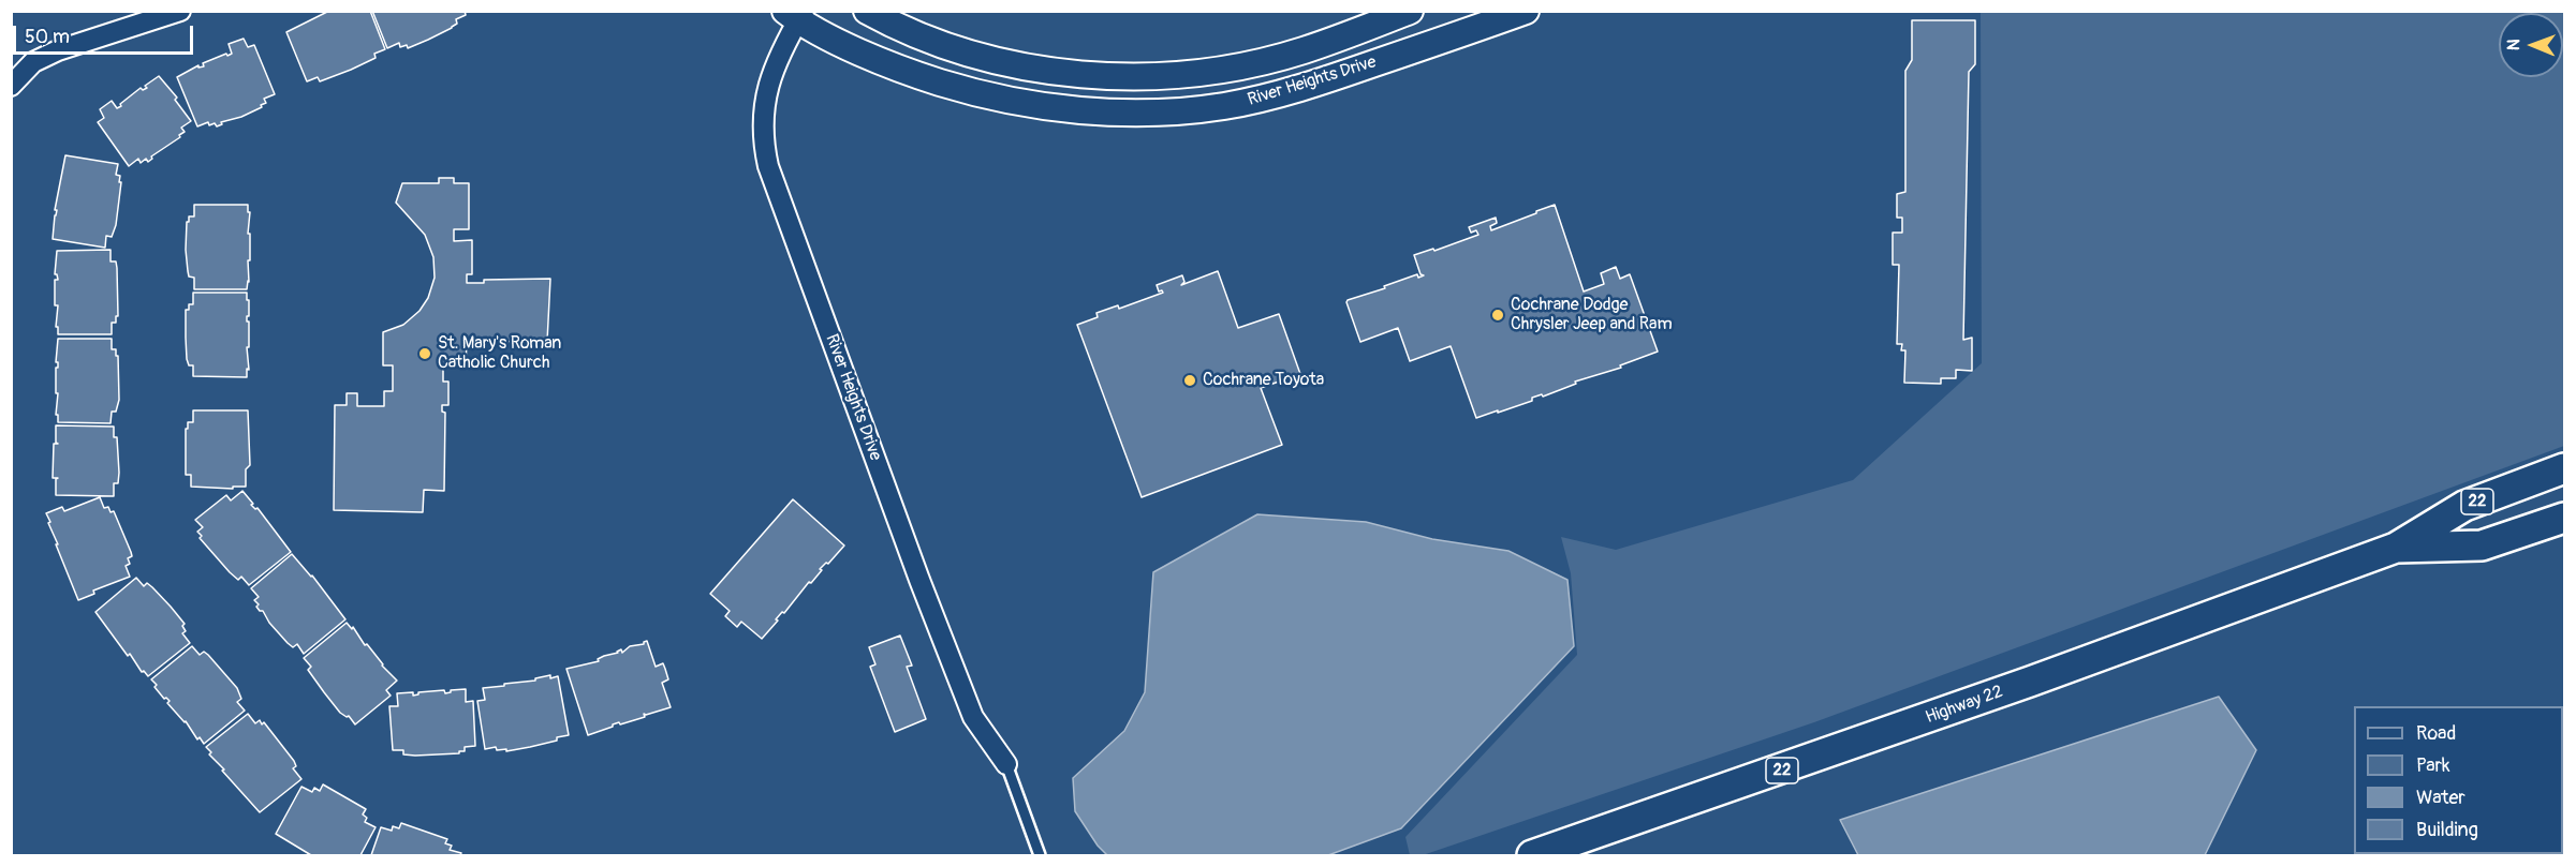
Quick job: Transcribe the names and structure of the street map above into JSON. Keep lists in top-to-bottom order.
{
  "streets": {
    "main road": ["22", "Highway 22"],
    "street": ["River Heights Drive"]
  },
  "places": ["Cochrane Dodge Chrysler Jeep and Ram", "St. Mary's Roman Catholic Church", "Cochrane Toyota"],
  "legend": [
    "Road",
    "Park",
    "Water",
    "Building"
  ],
  "scale_bar": "50 m",
  "north": "left"
}
